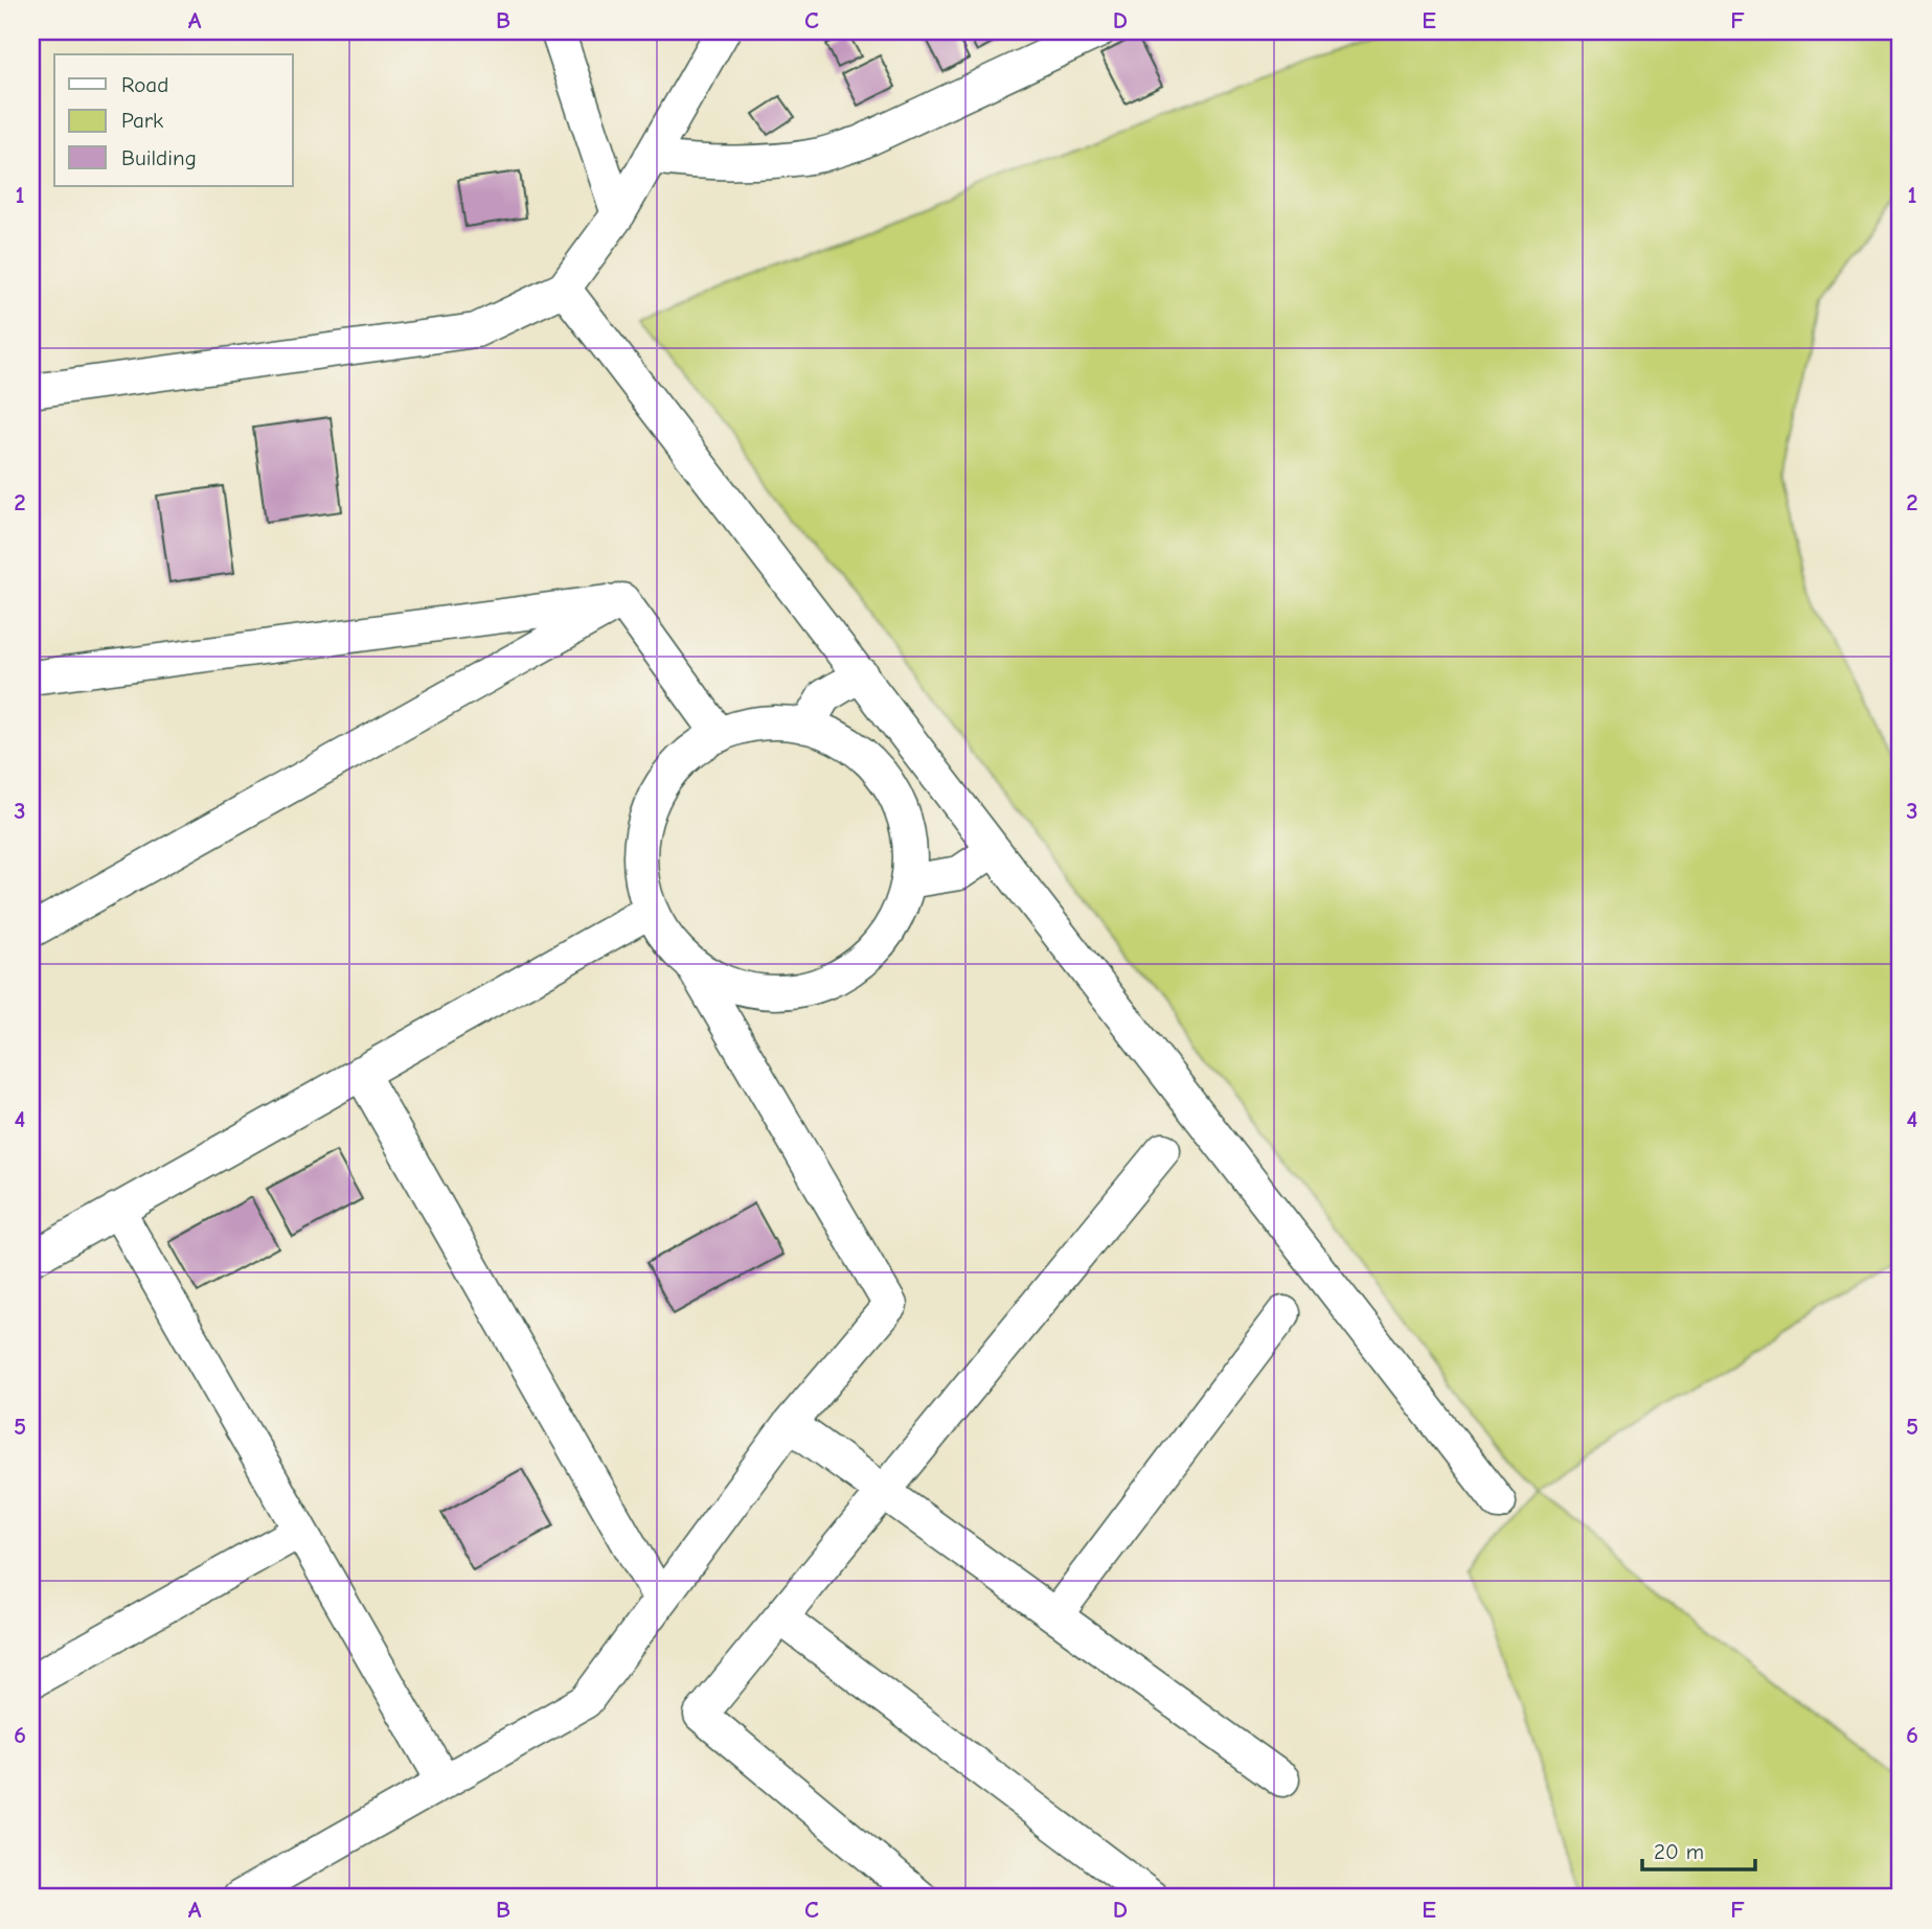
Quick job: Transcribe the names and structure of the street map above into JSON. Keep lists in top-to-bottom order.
{
  "legend": ["Road", "Park", "Building"],
  "scale_bar": "20 m",
  "grid": {
    "columns": [
      "A",
      "B",
      "C",
      "D",
      "E",
      "F"
    ],
    "rows": [
      "1",
      "2",
      "3",
      "4",
      "5",
      "6"
    ]
  }
}
